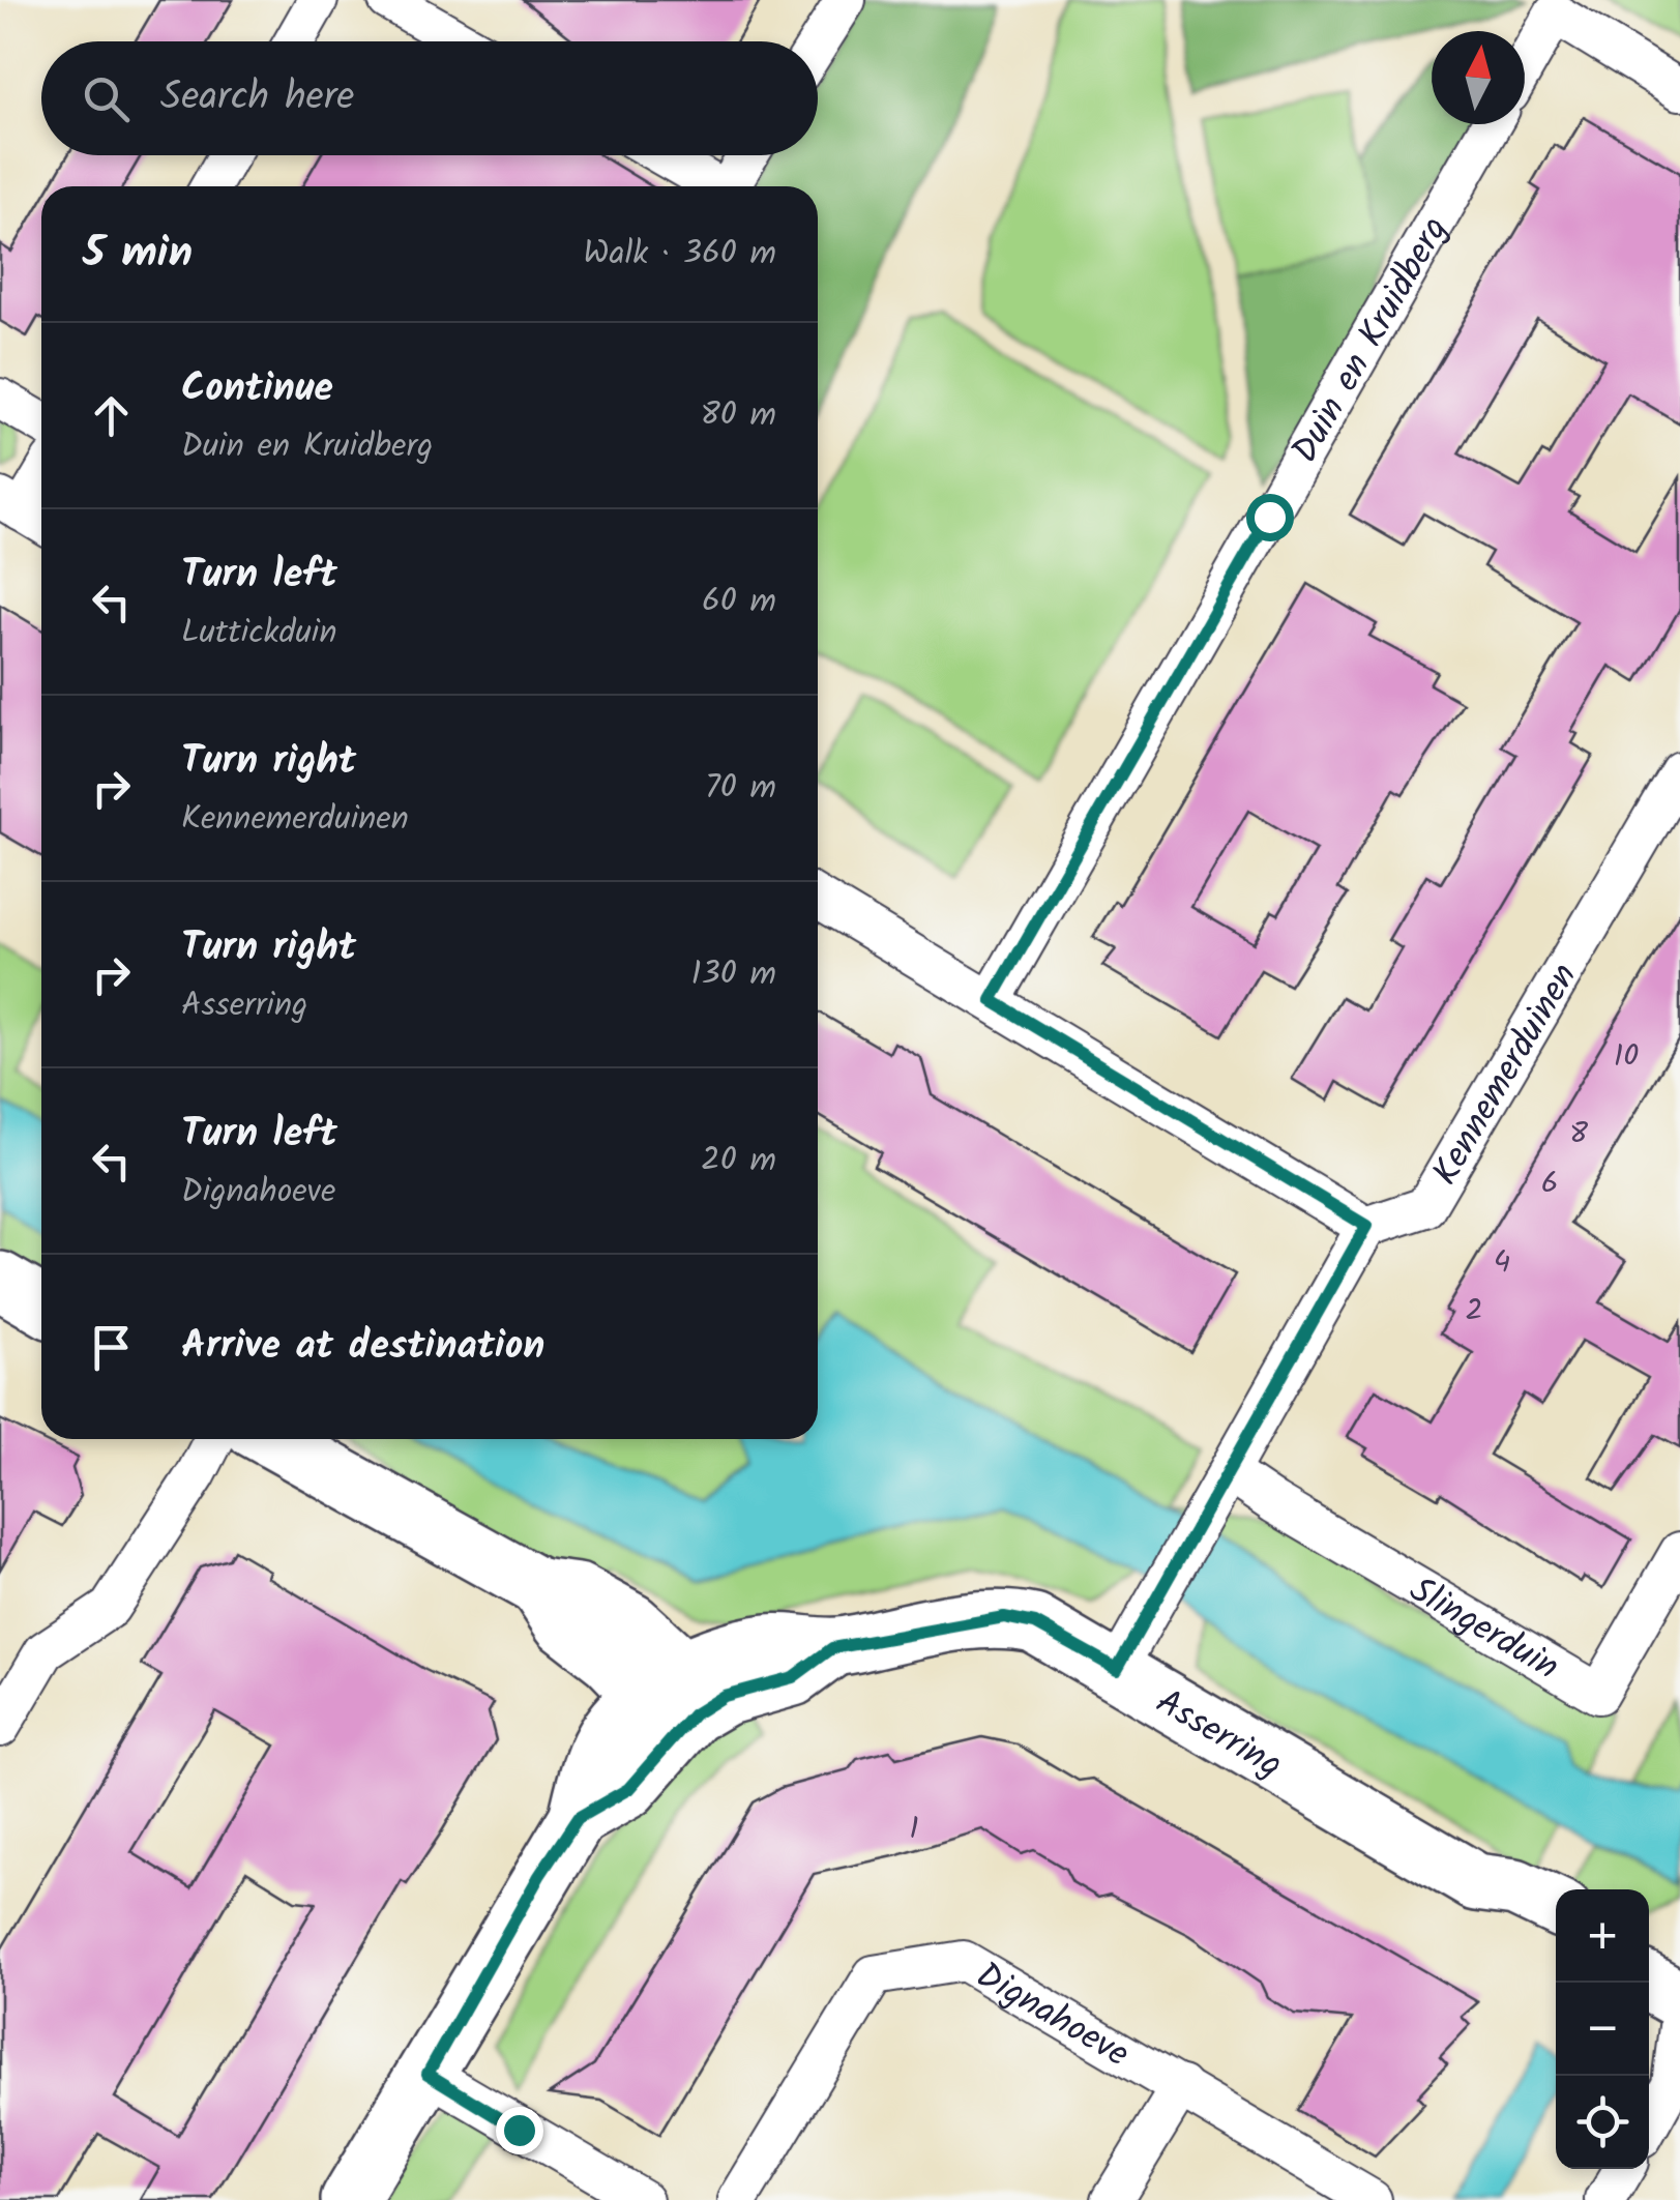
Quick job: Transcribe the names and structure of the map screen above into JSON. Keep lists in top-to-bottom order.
{
  "streets": {
    "street": [
      "Duin en Kruidberg",
      "Kennemerduinen",
      "Slingerduin",
      "Asserring",
      "Dignahoeve"
    ]
  },
  "house_numbers": [
    "10",
    "8",
    "6",
    "4",
    "2",
    "1"
  ],
  "north": "top",
  "page": {
    "search": "Search here",
    "heading": ["5 min", "Walk · 360 m"],
    "list": [
      ["Continue", "Duin en Kruidberg", "80 m"],
      ["Turn left", "Luttickduin", "60 m"],
      ["Turn right", "Kennemerduinen", "70 m"],
      ["Turn right", "Asserring", "130 m"],
      ["Turn left", "Dignahoeve", "20 m"],
      "Arrive at destination"
    ],
    "map_buttons": ["+", "−"]
  }
}
